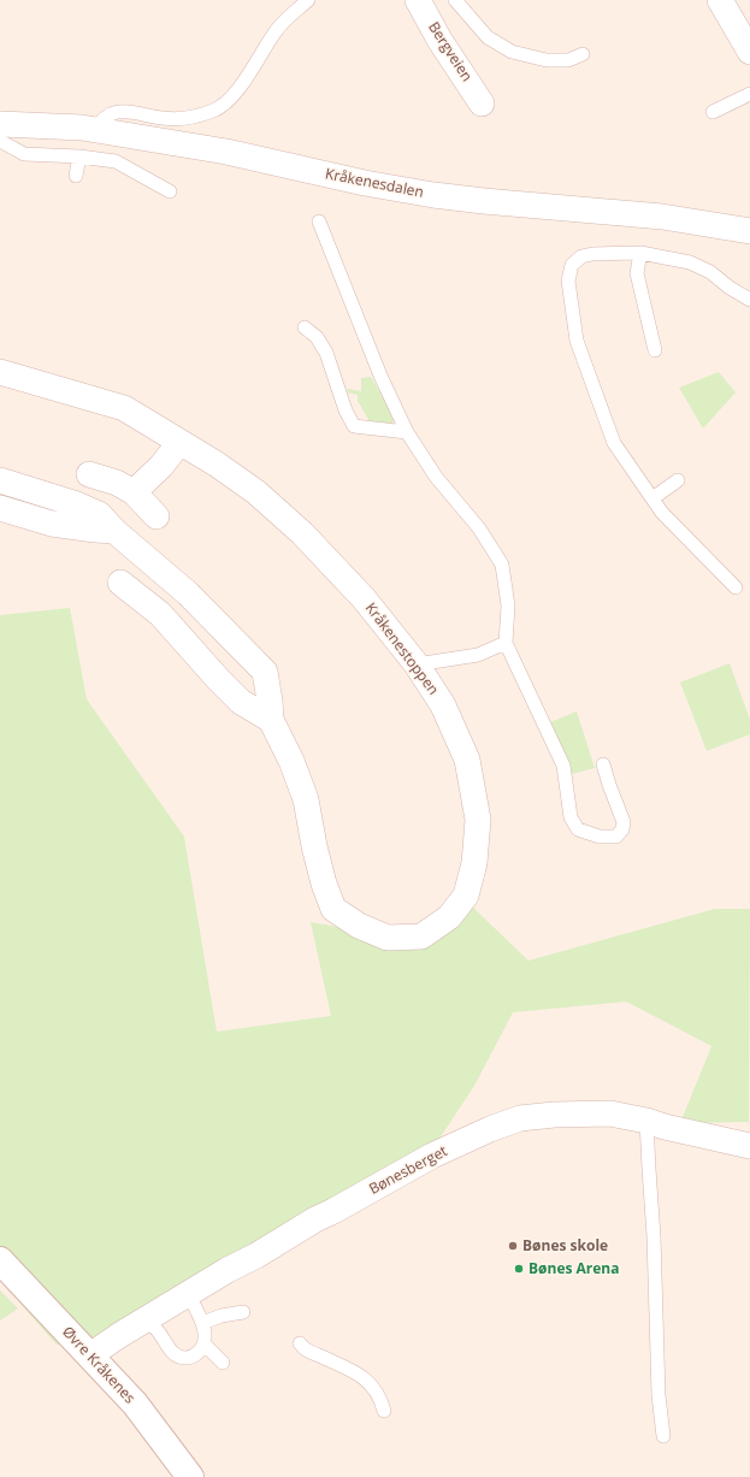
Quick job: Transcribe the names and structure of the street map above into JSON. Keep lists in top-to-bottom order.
{
  "streets": {
    "main road": ["Øvre Kråkenes"],
    "street": [
      "Bergveien",
      "Kråkenesdalen",
      "Kråkenestoppen",
      "Bønesberget"
    ]
  },
  "crossings": [
    ["Bønesberget", "Øvre Kråkenes"]
  ],
  "places": ["Bønes skole", "Bønes Arena"]
}
